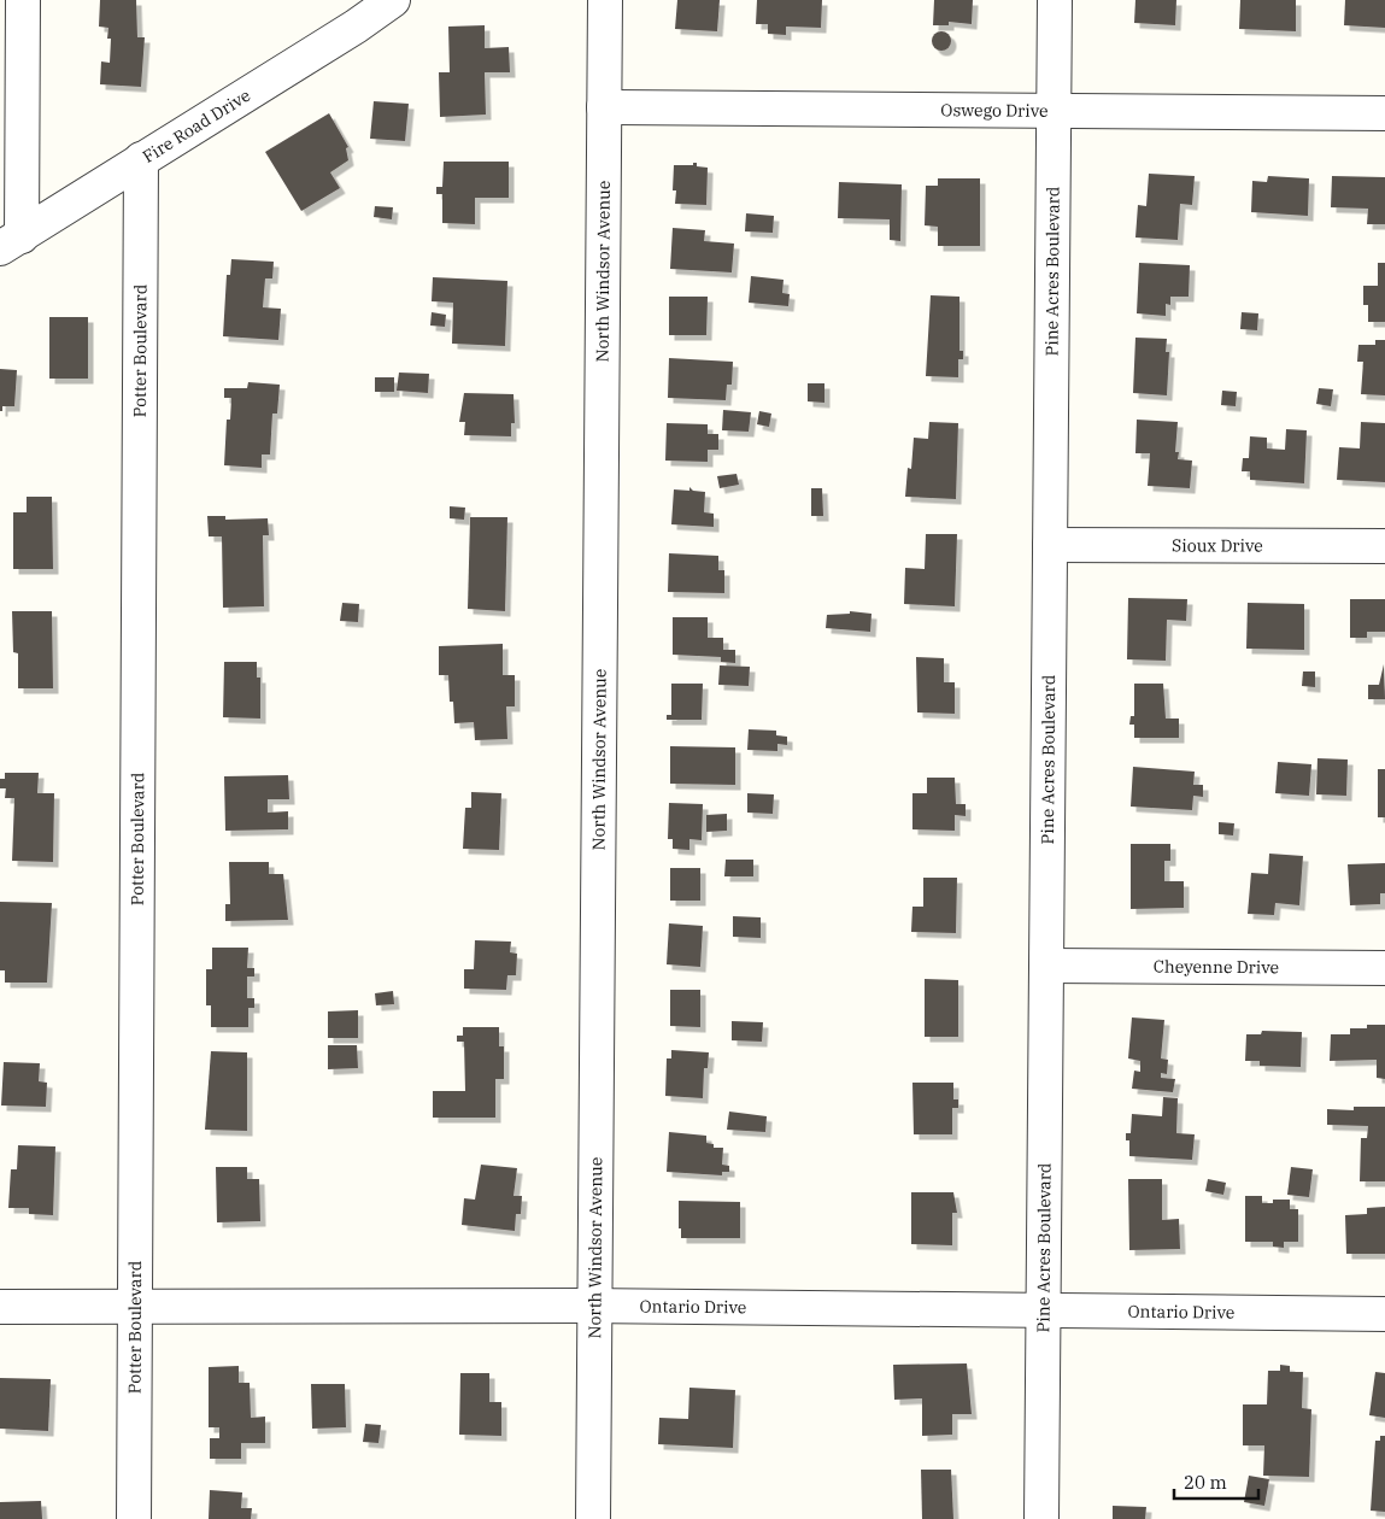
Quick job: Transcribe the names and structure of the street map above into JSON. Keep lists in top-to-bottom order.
{
  "streets": {
    "street": [
      "Oswego Drive",
      "Fire Road Drive",
      "North Windsor Avenue",
      "Pine Acres Boulevard",
      "Potter Boulevard",
      "Sioux Drive",
      "Cheyenne Drive",
      "Ontario Drive"
    ]
  },
  "crossings": [
    ["Oswego Drive", "North Windsor Avenue"],
    ["Oswego Drive", "Pine Acres Boulevard"],
    ["Fire Road Drive", "Potter Boulevard"],
    ["North Windsor Avenue", "Ontario Drive"],
    ["Pine Acres Boulevard", "Sioux Drive"],
    ["Pine Acres Boulevard", "Cheyenne Drive"],
    ["Pine Acres Boulevard", "Ontario Drive"],
    ["Potter Boulevard", "Ontario Drive"]
  ],
  "scale_bar": "20 m"
}
